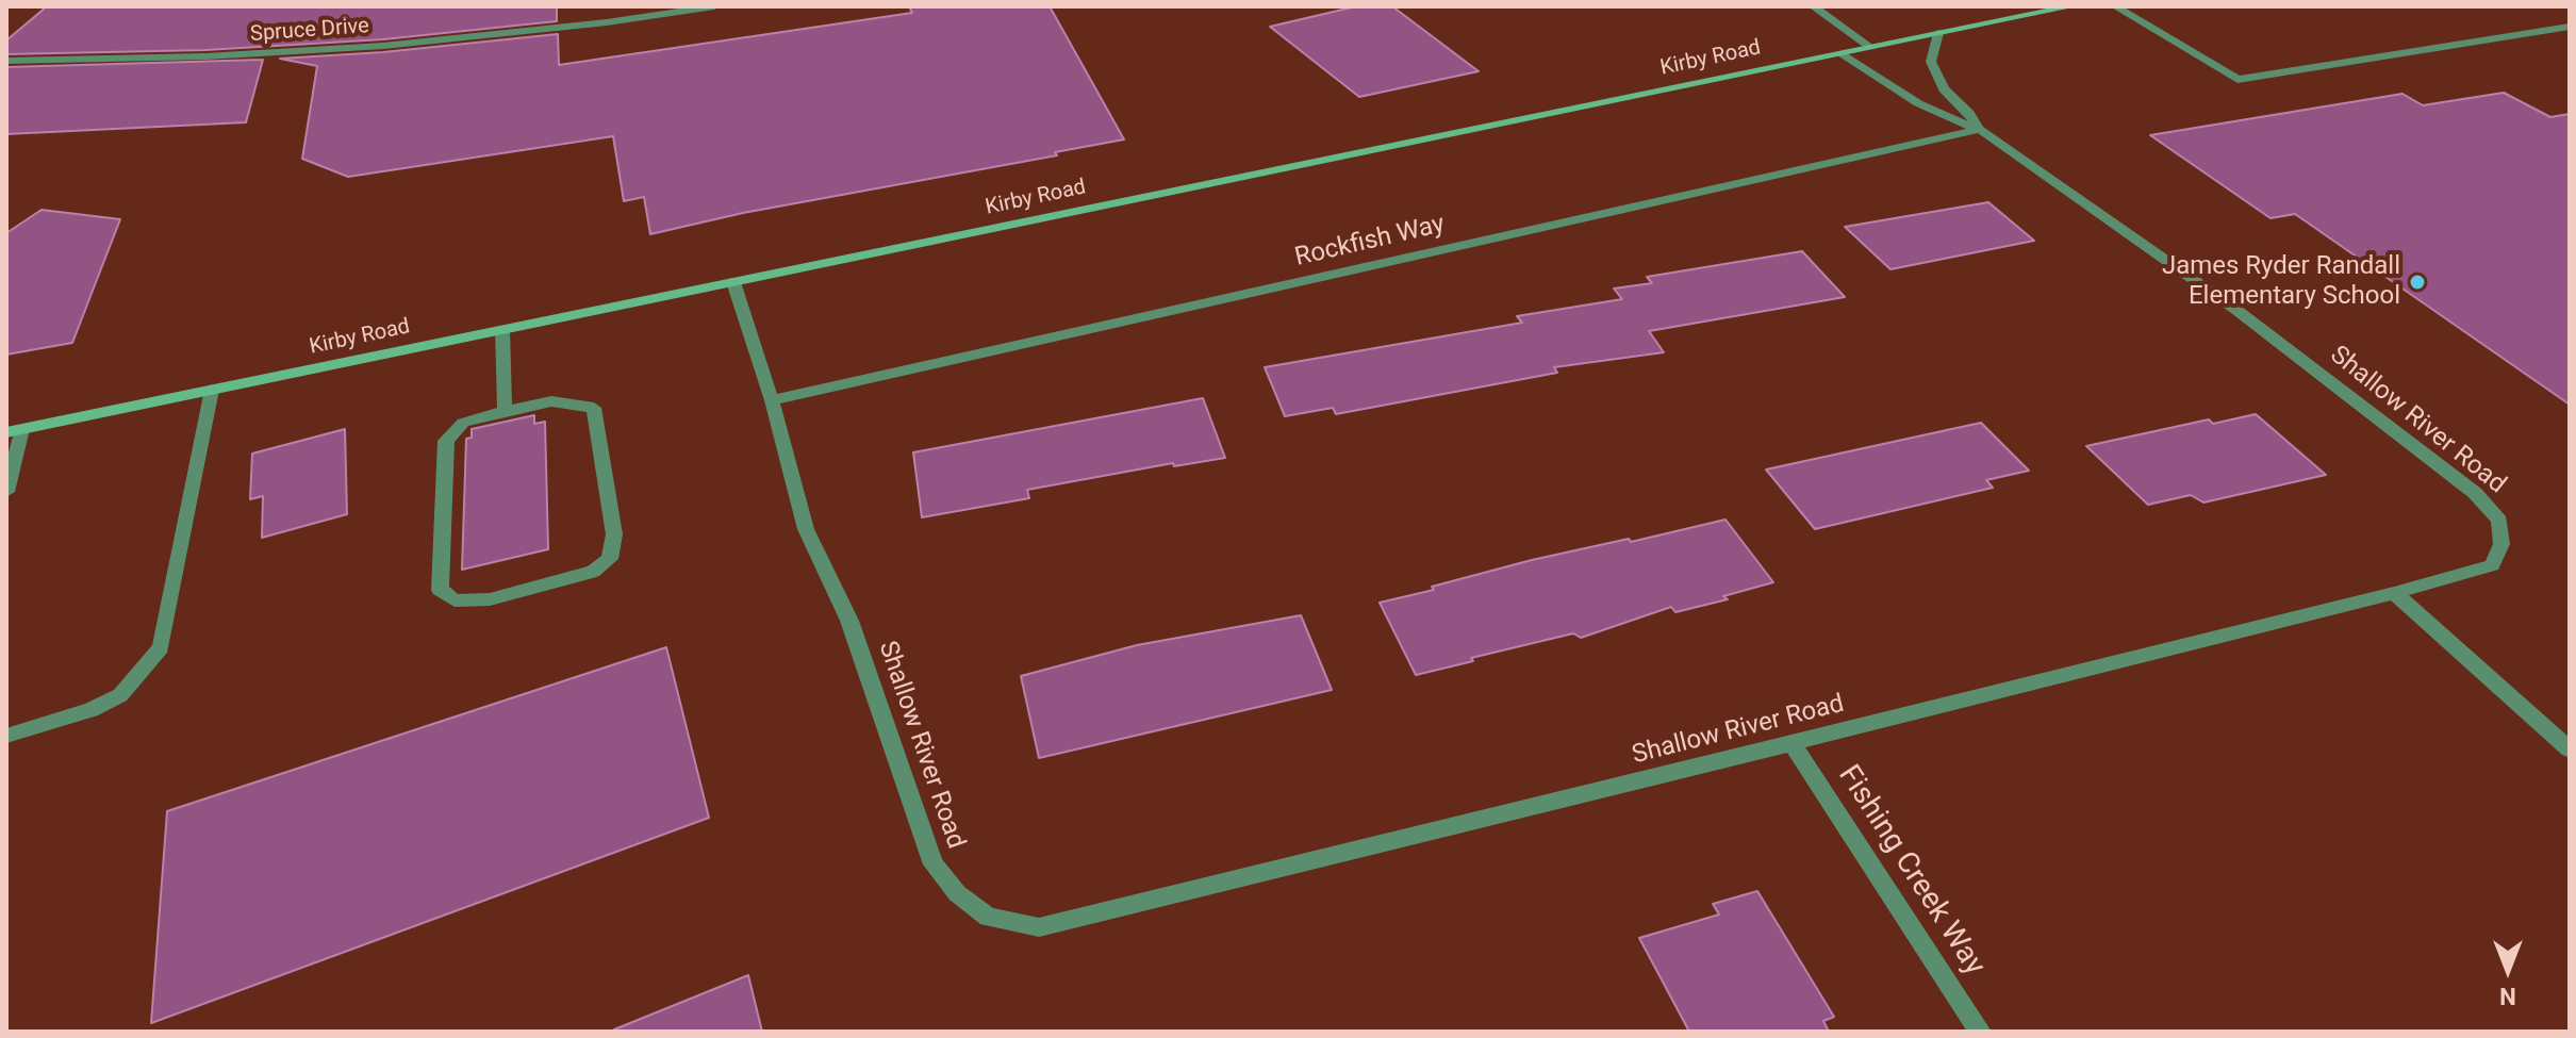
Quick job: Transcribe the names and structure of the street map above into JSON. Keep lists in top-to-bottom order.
{
  "streets": {
    "main road": ["Kirby Road"],
    "street": [
      "Spruce Drive",
      "Rockfish Way",
      "Shallow River Road",
      "Fishing Creek Way"
    ]
  },
  "crossings": [
    ["Kirby Road", "Shallow River Road"],
    ["Rockfish Way", "Shallow River Road"],
    ["Shallow River Road", "Fishing Creek Way"]
  ],
  "places": ["James Ryder Randall Elementary School"],
  "north": "bottom"
}
